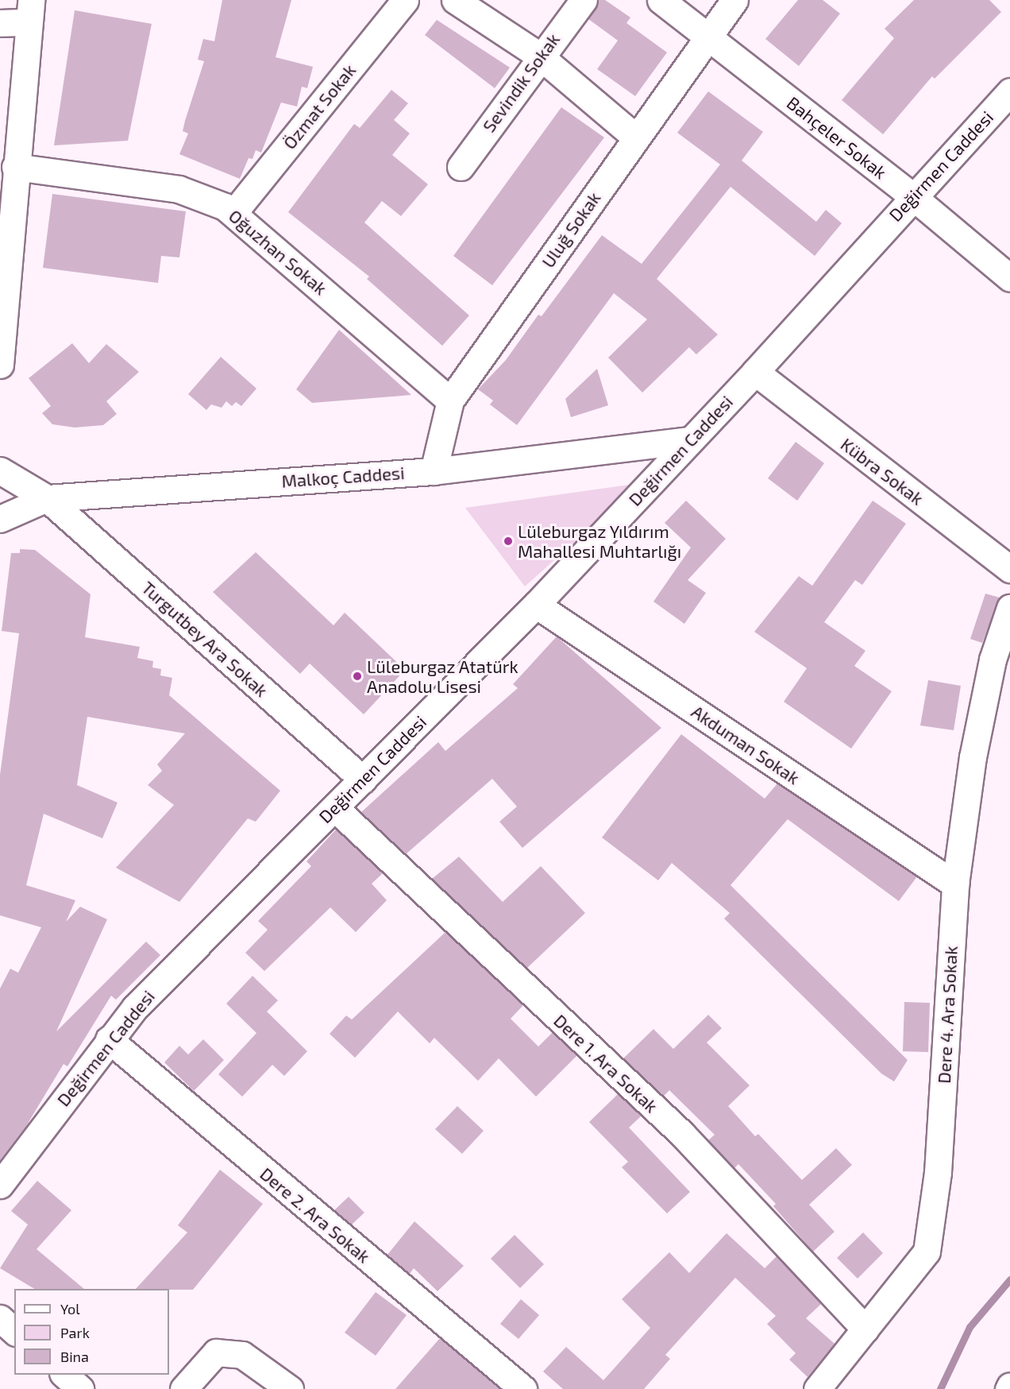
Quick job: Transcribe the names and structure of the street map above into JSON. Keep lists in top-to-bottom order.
{
  "streets": {
    "street": [
      "Sevindik Sokak",
      "Özmat Sokak",
      "Bahçeler Sokak",
      "Değirmen Caddesi",
      "Uluğ Sokak",
      "Oğuzhan Sokak",
      "Kübra Sokak",
      "Malkoç Caddesi",
      "Turgutbey Ara Sokak",
      "Akduman Sokak",
      "Dere 4. Ara Sokak",
      "Dere 1. Ara Sokak",
      "Dere 2. Ara Sokak"
    ]
  },
  "crossings": [
    ["Özmat Sokak", "Oğuzhan Sokak"],
    ["Bahçeler Sokak", "Değirmen Caddesi"],
    ["Bahçeler Sokak", "Uluğ Sokak"],
    ["Değirmen Caddesi", "Kübra Sokak"],
    ["Değirmen Caddesi", "Malkoç Caddesi"],
    ["Değirmen Caddesi", "Turgutbey Ara Sokak"],
    ["Değirmen Caddesi", "Akduman Sokak"],
    ["Değirmen Caddesi", "Dere 1. Ara Sokak"],
    ["Değirmen Caddesi", "Dere 2. Ara Sokak"],
    ["Uluğ Sokak", "Oğuzhan Sokak"],
    ["Uluğ Sokak", "Malkoç Caddesi"],
    ["Malkoç Caddesi", "Turgutbey Ara Sokak"],
    ["Akduman Sokak", "Dere 4. Ara Sokak"],
    ["Dere 4. Ara Sokak", "Dere 1. Ara Sokak"]
  ],
  "places": ["Lüleburgaz Yıldırım Mahallesi Muhtarlığı", "Lüleburgaz Atatürk Anadolu Lisesi"],
  "legend": ["Yol", "Park", "Bina"]
}
